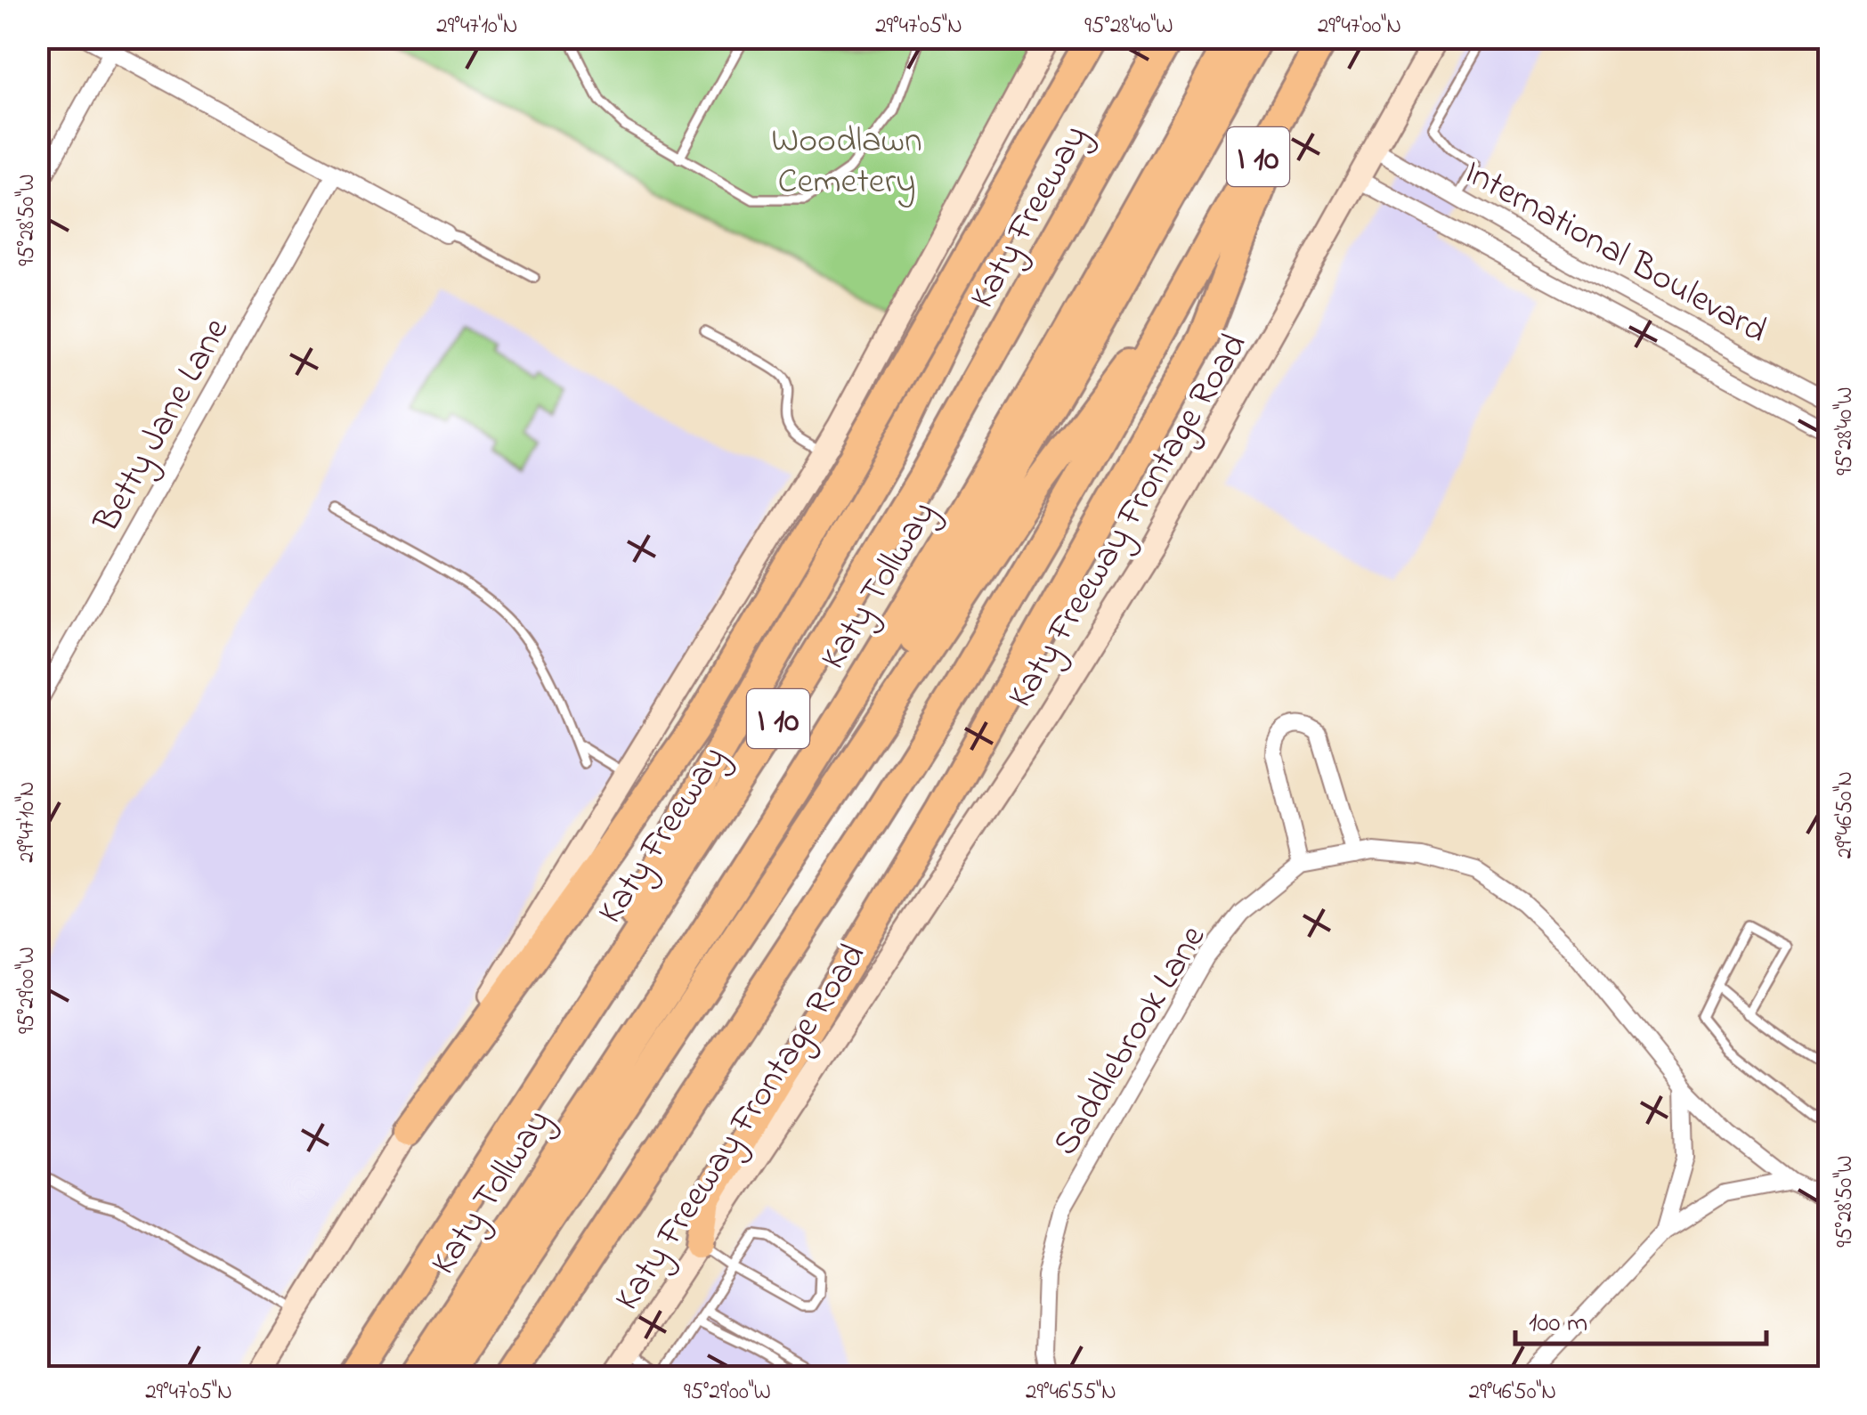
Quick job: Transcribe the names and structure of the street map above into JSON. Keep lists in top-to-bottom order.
{
  "streets": {
    "highway": ["I 10", "Katy Freeway", "Katy Tollway"],
    "main road": ["Katy Freeway Frontage Road"],
    "street": ["International Boulevard", "Betty Jane Lane", "Saddlebrook Lane"]
  },
  "crossings": [
    ["International Boulevard", "Katy Freeway Frontage Road"]
  ],
  "parks": ["Woodlawn Cemetery"],
  "scale_bar": "100 m",
  "coordinates": [
    "29°47'10\"N",
    "29°47'05\"N",
    "95°28'40\"W",
    "29°47'00\"N",
    "95°28'50\"W",
    "29°46'50\"N",
    "95°29'00\"W",
    "29°46'55\"N"
  ]
}
